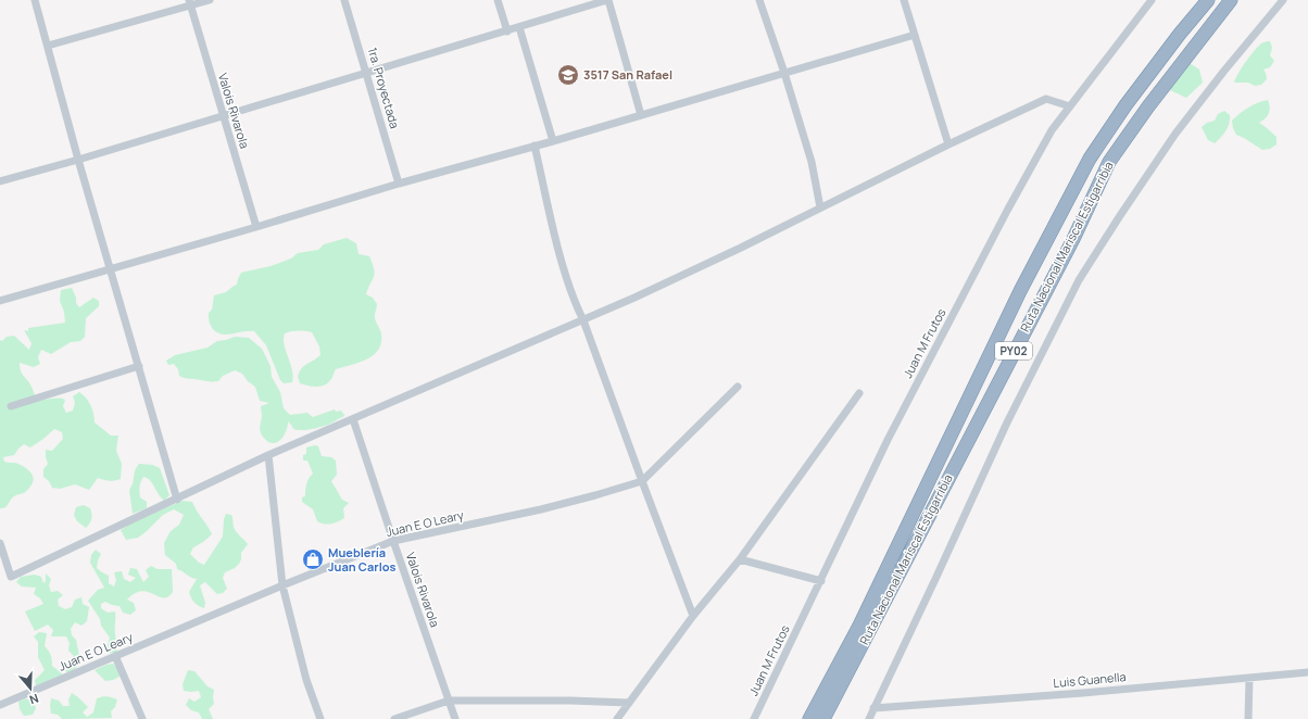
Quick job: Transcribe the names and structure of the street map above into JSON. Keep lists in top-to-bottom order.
{
  "streets": {
    "highway": ["Ruta Nacional Mariscal Estigarribia", "PY02"],
    "street": [
      "1ra. Proyectada",
      "Valois Rivarola",
      "Juan M Frutos",
      "Juan E O Leary",
      "Luis Guanella"
    ]
  },
  "crossings": [
    ["Valois Rivarola", "Juan E O Leary"]
  ],
  "places": {
    "school or university": ["3517 San Rafael"],
    "shop": ["Mueblería Juan Carlos"]
  },
  "north": "bottom"
}
